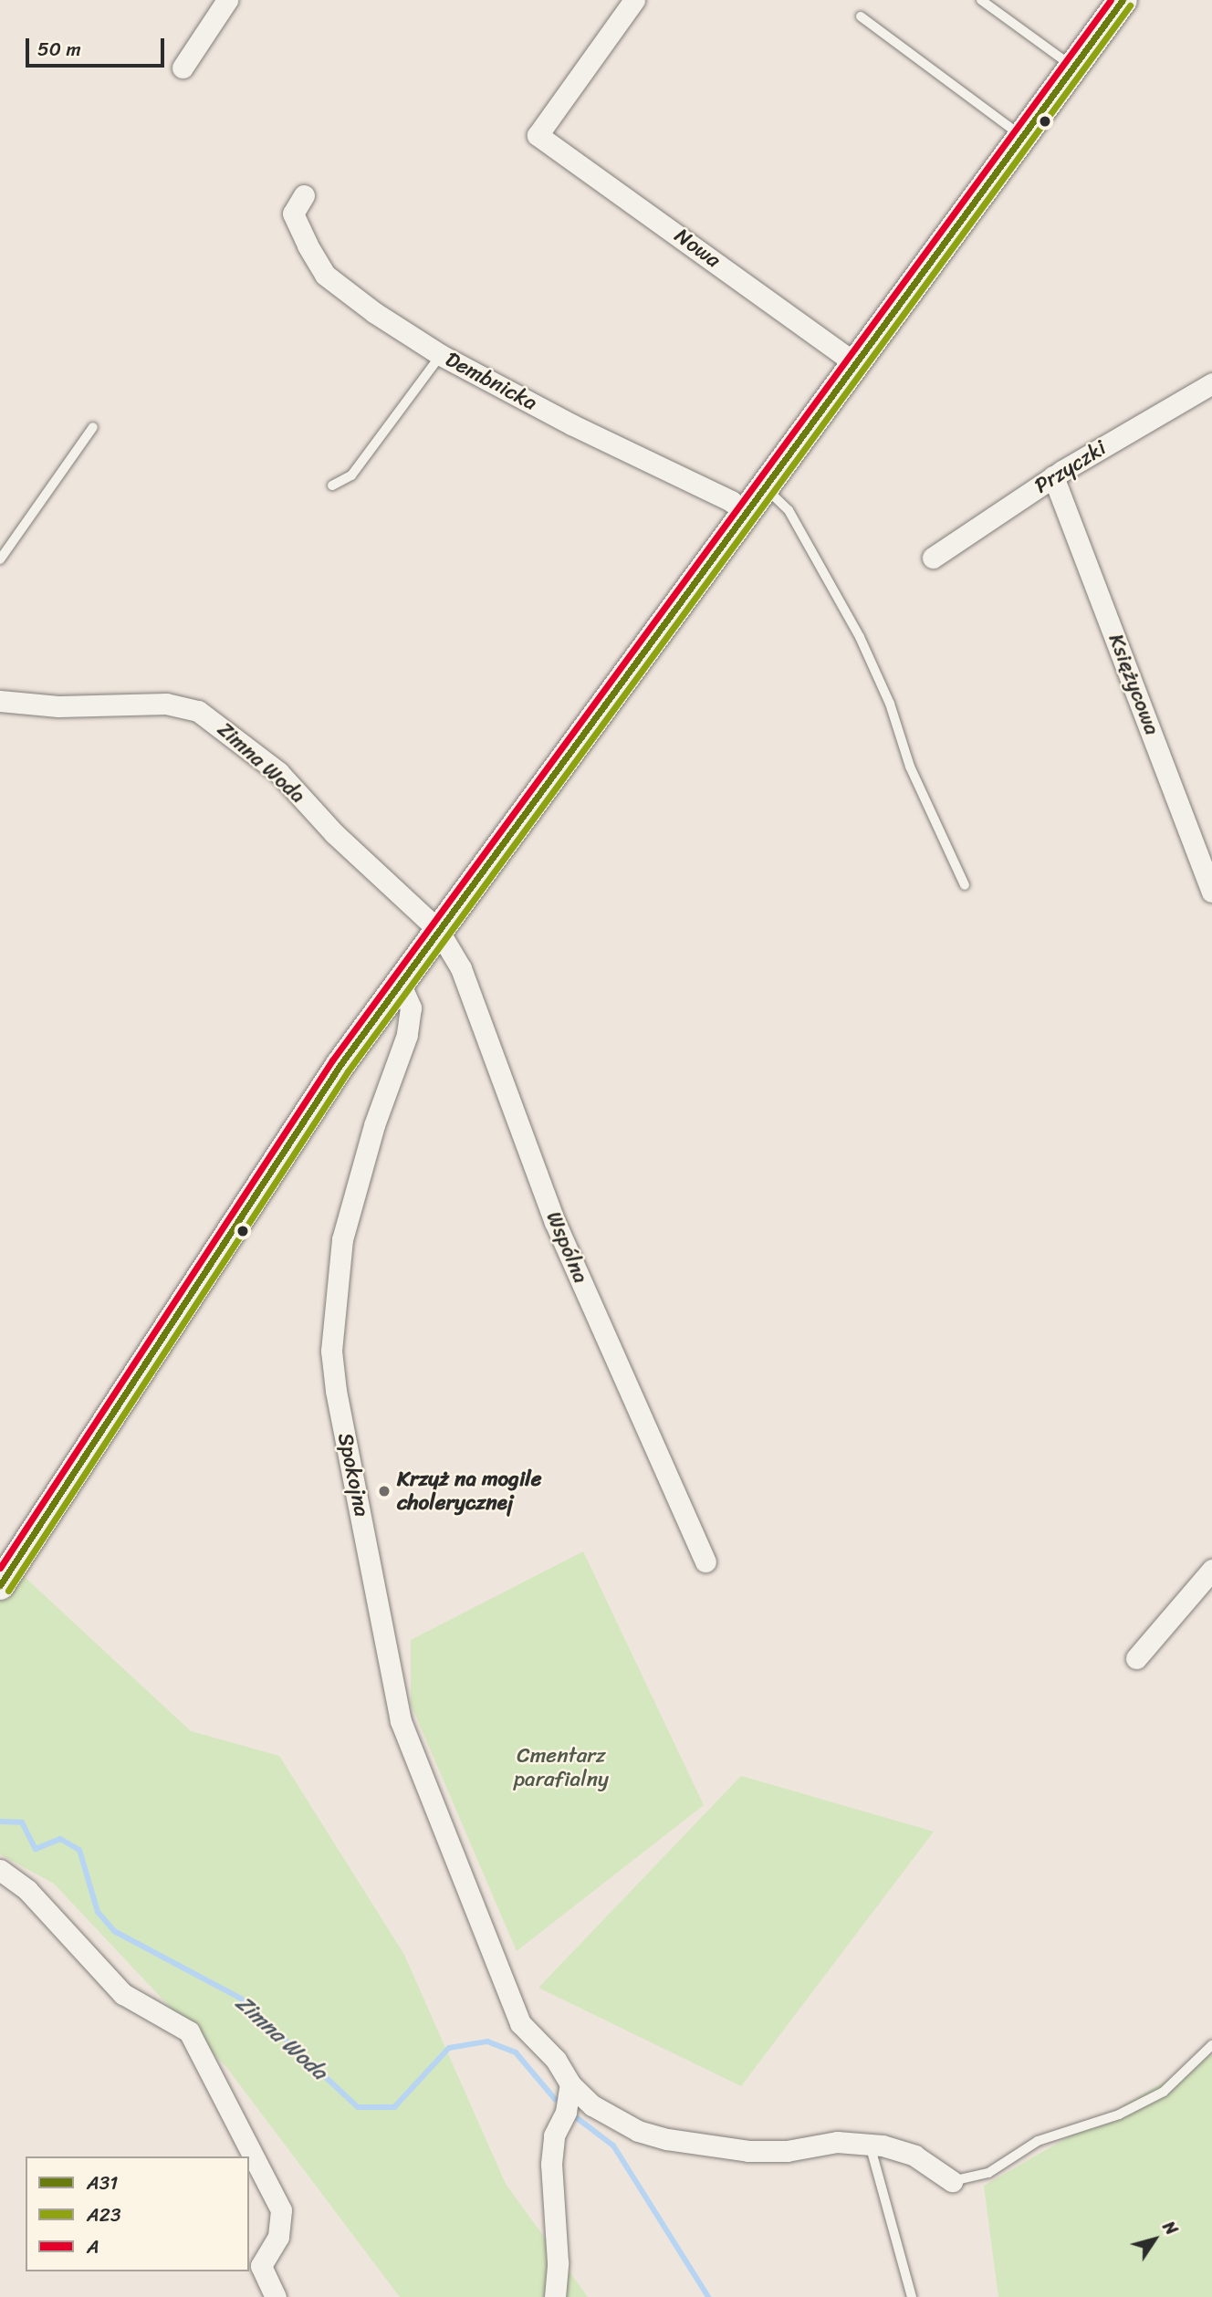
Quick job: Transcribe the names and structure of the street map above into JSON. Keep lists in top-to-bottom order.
{
  "streets": {
    "street": [
      "Nowa",
      "Dembnicka",
      "Przyczki",
      "Księżycowa",
      "Zimna Woda",
      "Wspólna",
      "Spokojna"
    ]
  },
  "crossings": [
    ["Przyczki", "Księżycowa"],
    ["Zimna Woda", "Wspólna"]
  ],
  "water": ["Zimna Woda"],
  "parks": ["Cmentarz parafialny"],
  "places": ["Krzyż na mogile cholerycznej"],
  "lines": ["transit line A31", "transit line A", "transit line A23"],
  "legend": ["A31", "A23", "A"],
  "scale_bar": "50 m",
  "north": "top right"
}
